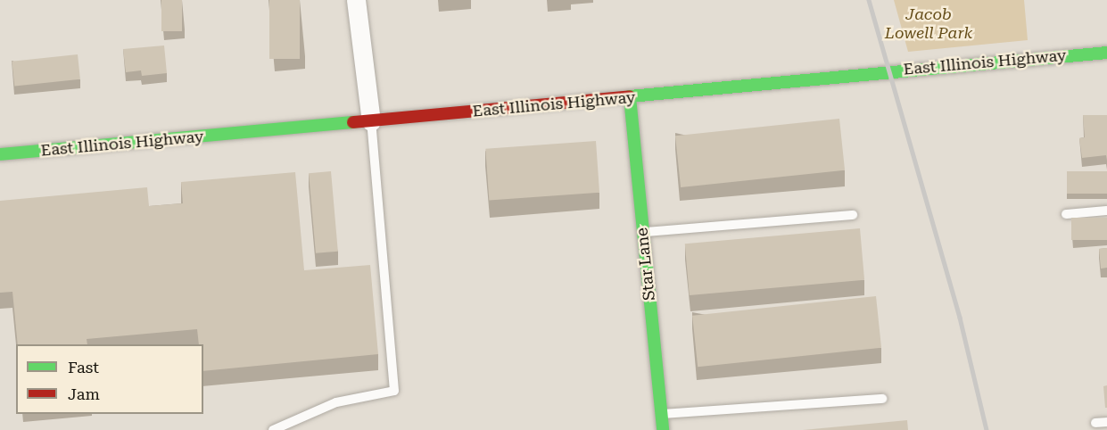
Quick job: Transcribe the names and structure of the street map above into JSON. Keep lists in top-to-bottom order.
{
  "streets": {
    "street": ["East Illinois Highway", "Star Lane"]
  },
  "crossings": [
    ["East Illinois Highway", "Star Lane"]
  ],
  "parks": ["Jacob Lowell Park"],
  "legend": ["Fast", "Jam"]
}
